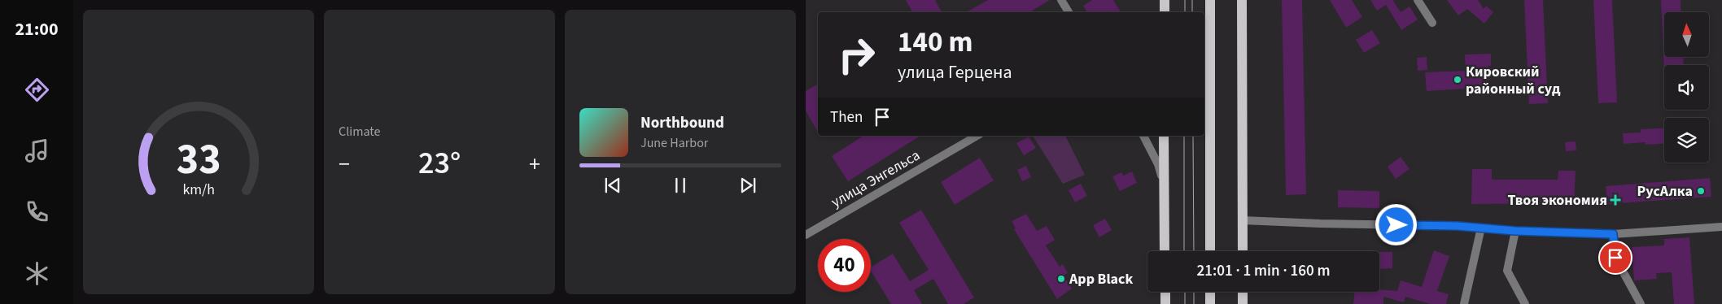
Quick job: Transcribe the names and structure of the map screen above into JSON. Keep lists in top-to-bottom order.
{
  "streets": {
    "street": ["улица Энгельса"]
  },
  "places": {
    "other": ["Кировский районный суд", "РусАлка", "App Black"],
    "health": ["Твоя экономия"]
  },
  "north": "top",
  "page": {
    "tabs": "21:00",
    "tile": "Climate",
    "turn": ["140 m", "улица Герцена"],
    "then": "Then",
    "song": ["Northbound", "June Harbor"],
    "heat": ["−", "23°", "+"],
    "limit": "40",
    "trip": "21:01 · 1 min · 160 m",
    "gauge": ["33", "km/h"]
  }
}
